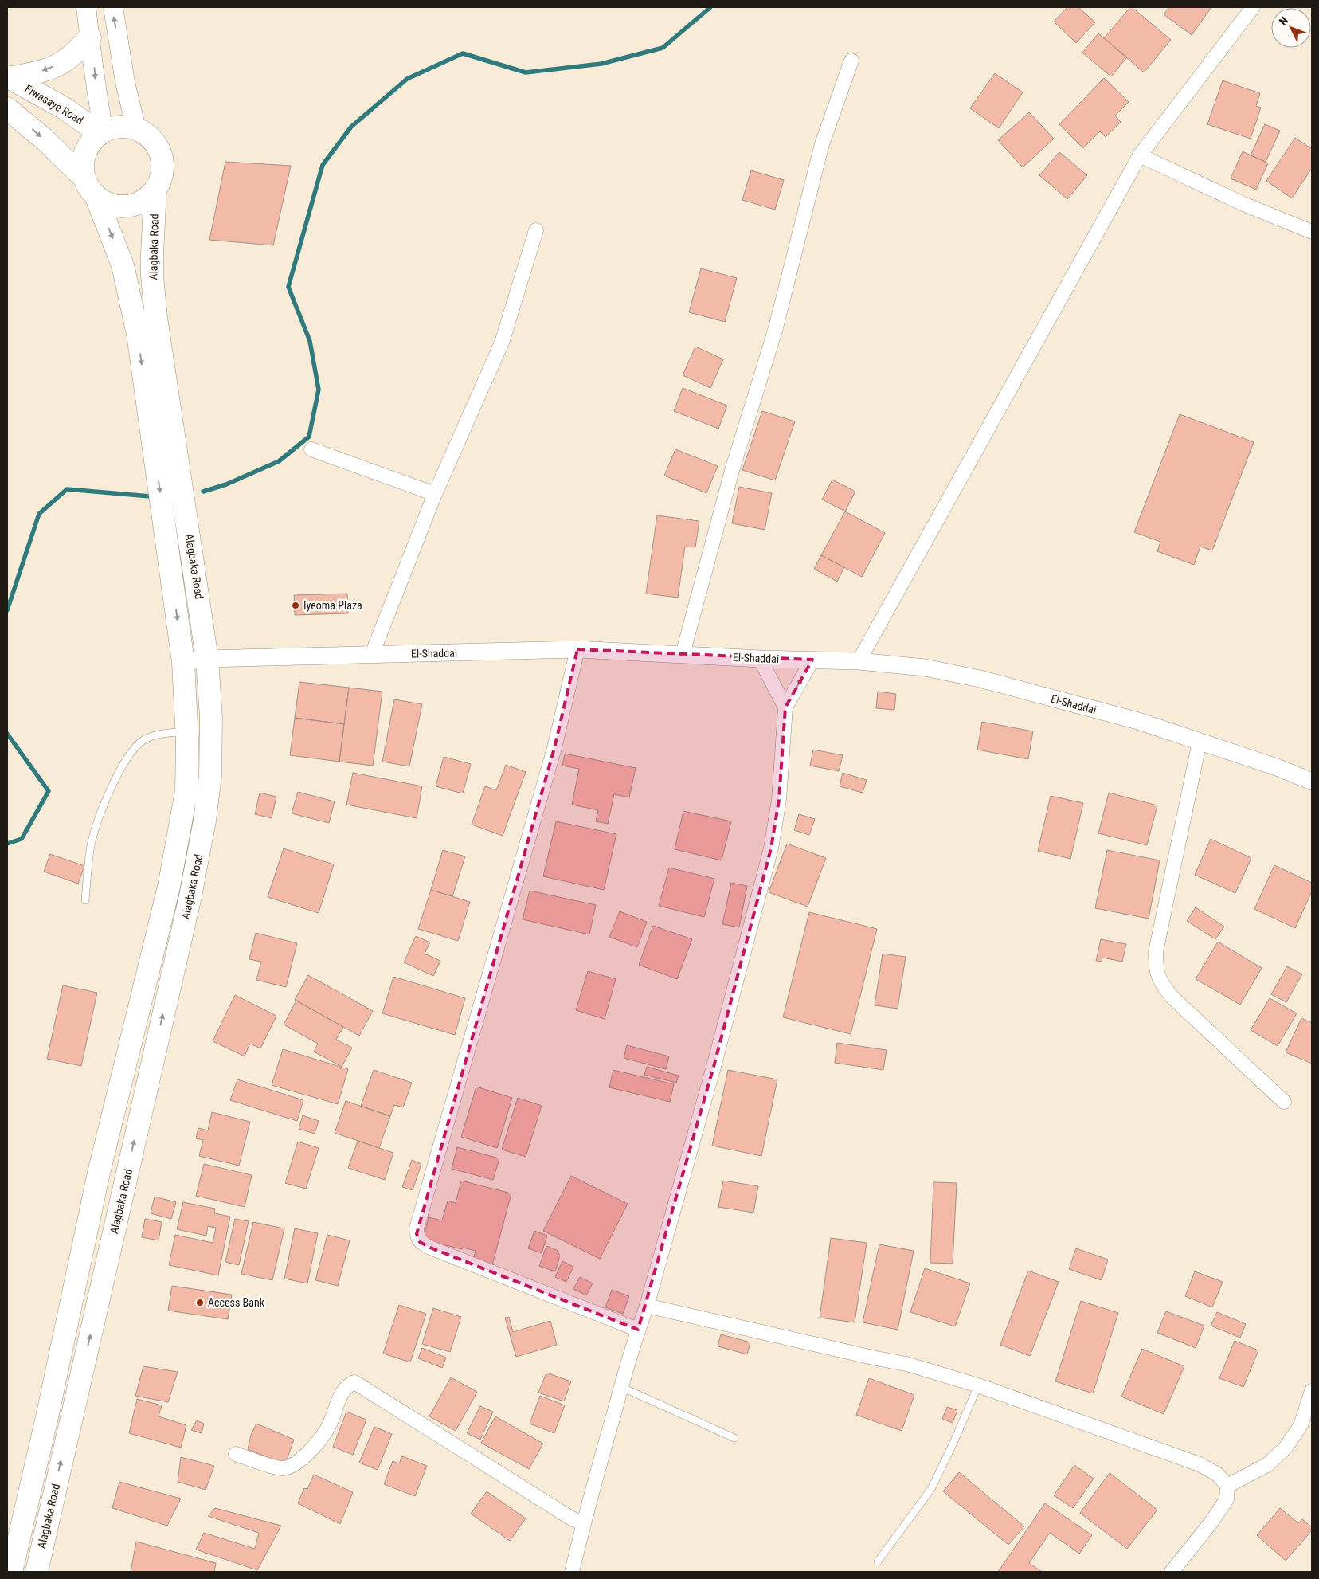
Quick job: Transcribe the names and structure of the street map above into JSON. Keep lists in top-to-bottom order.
{
  "streets": {
    "main road": ["Fiwasaye Road", "Alagbaka Road"],
    "street": ["El-Shaddai"]
  },
  "crossings": [
    ["Fiwasaye Road", "Alagbaka Road"],
    ["Alagbaka Road", "El-Shaddai"]
  ],
  "places": ["Iyeoma Plaza", "Access Bank"],
  "north": "top left"
}
